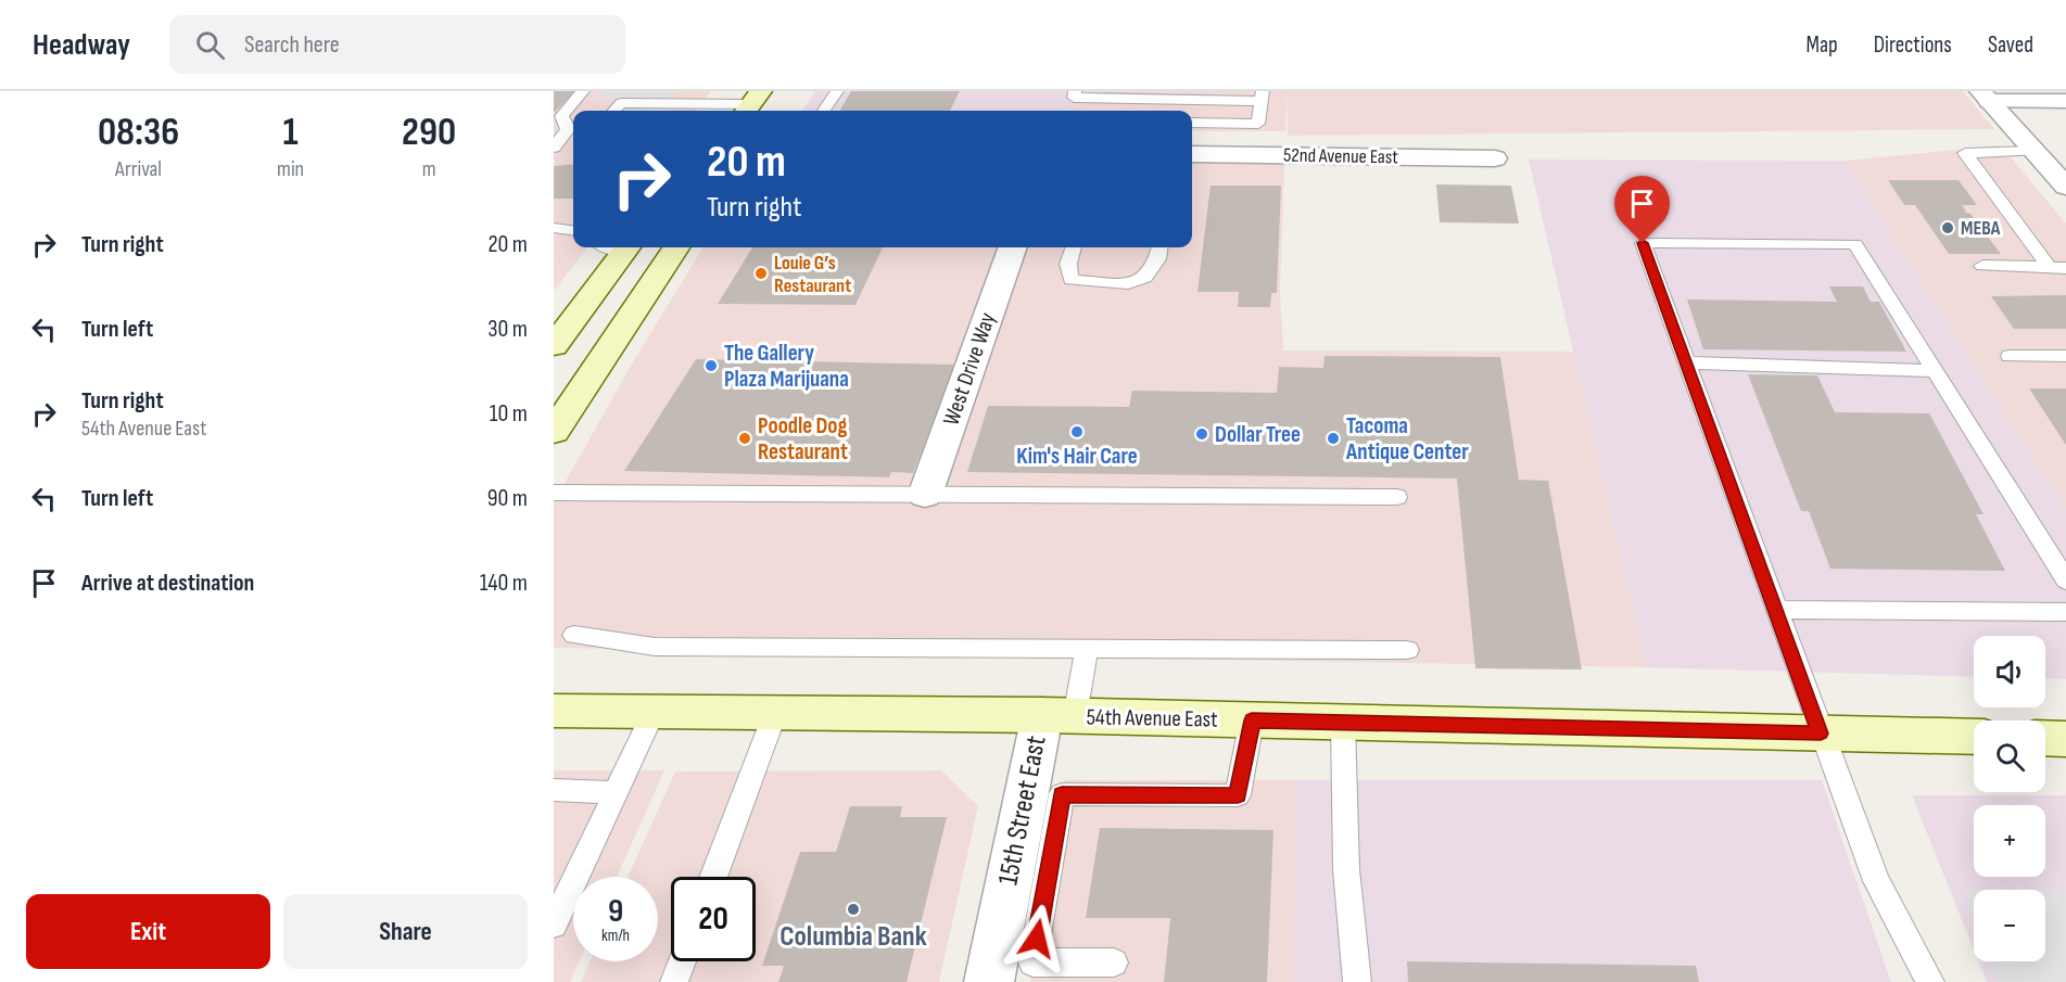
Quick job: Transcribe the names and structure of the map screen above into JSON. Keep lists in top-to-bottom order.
{
  "streets": {
    "main road": ["54th Avenue East"],
    "street": ["52nd Avenue East", "West Drive Way", "15th Street East"]
  },
  "crossings": [
    ["54th Avenue East", "15th Street East"]
  ],
  "places": [
    "MEBA",
    "Louie G’s Restaurant",
    "The Gallery Plaza Marijuana",
    "Kim's Hair Care",
    "Dollar Tree",
    "Poodle Dog Restaurant",
    "Tacoma Antique Center",
    "Columbia Bank"
  ],
  "page": {
    "header": "Headway",
    "search": "Search here",
    "nav": ["Map", "Directions", "Saved"],
    "eta": [
      "08:36",
      "Arrival",
      "1",
      "min",
      "290",
      "m"
    ],
    "turn": ["20 m", "Turn right"],
    "list": [
      {
        "name": "Turn right",
        "value": "20 m"
      },
      {
        "name": "Turn left",
        "value": "30 m"
      },
      {
        "name": "Turn right",
        "note": "54th Avenue East",
        "value": "10 m"
      },
      {
        "name": "Turn left",
        "value": "90 m"
      },
      {
        "name": "Arrive at destination",
        "value": "140 m"
      }
    ],
    "map_buttons": ["+", "−"],
    "speed": "9 km/h",
    "limit": "20",
    "buttons": ["Exit", "Share"]
  }
}
